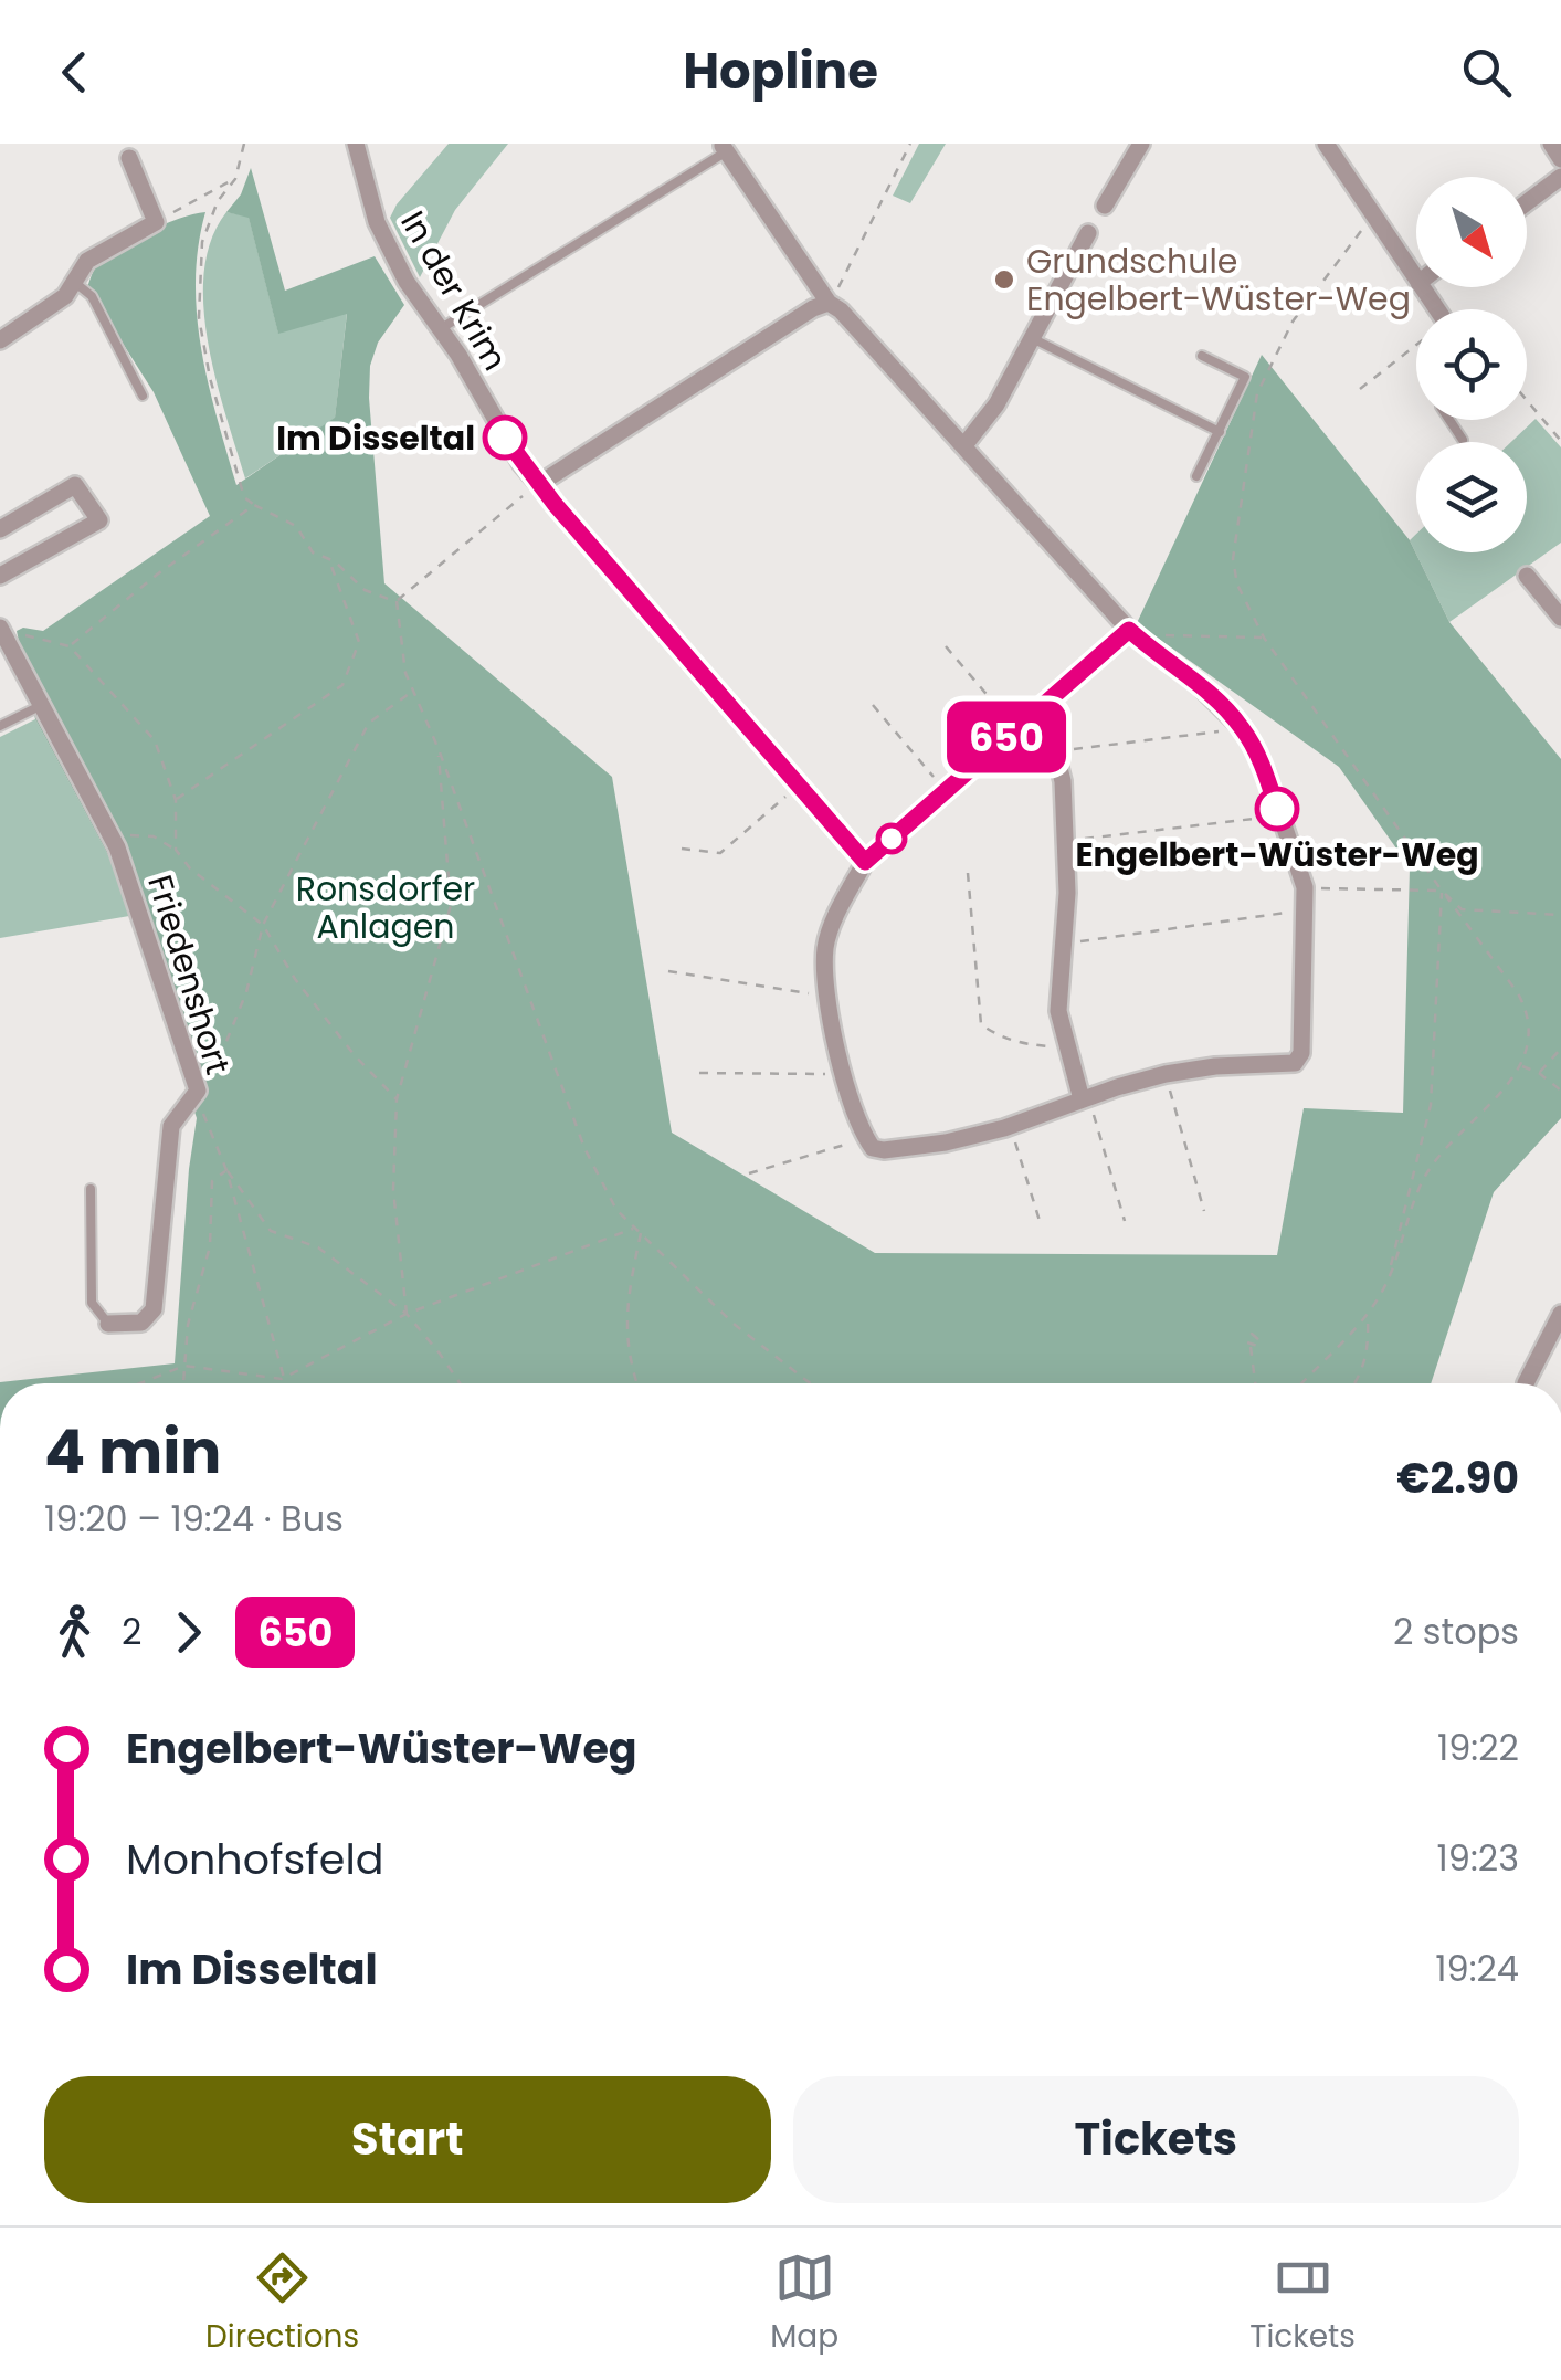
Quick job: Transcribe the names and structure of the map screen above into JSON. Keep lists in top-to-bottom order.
{
  "streets": {
    "street": ["In der Krim", "Friedenshort"]
  },
  "parks": ["Ronsdorfer Anlagen"],
  "places": ["Grundschule Engelbert-Wüster-Weg", "Im Disseltal", "Engelbert-Wüster-Weg"],
  "lines": ["bus line 650"],
  "north": "bottom right",
  "page": {
    "header": "Hopline",
    "on_map": "650",
    "heading": ["4 min", "19:20 – 19:24 · Bus", "€2.90"],
    "legs": ["2", "650", "2 stops"],
    "list": [
      {
        "name": "Engelbert-Wüster-Weg",
        "value": "19:22"
      },
      {
        "name": "Monhofsfeld",
        "value": "19:23"
      },
      {
        "name": "Im Disseltal",
        "value": "19:24"
      }
    ],
    "buttons": ["Start", "Tickets"],
    "tabs": ["Directions", "Map", "Tickets"]
  }
}
